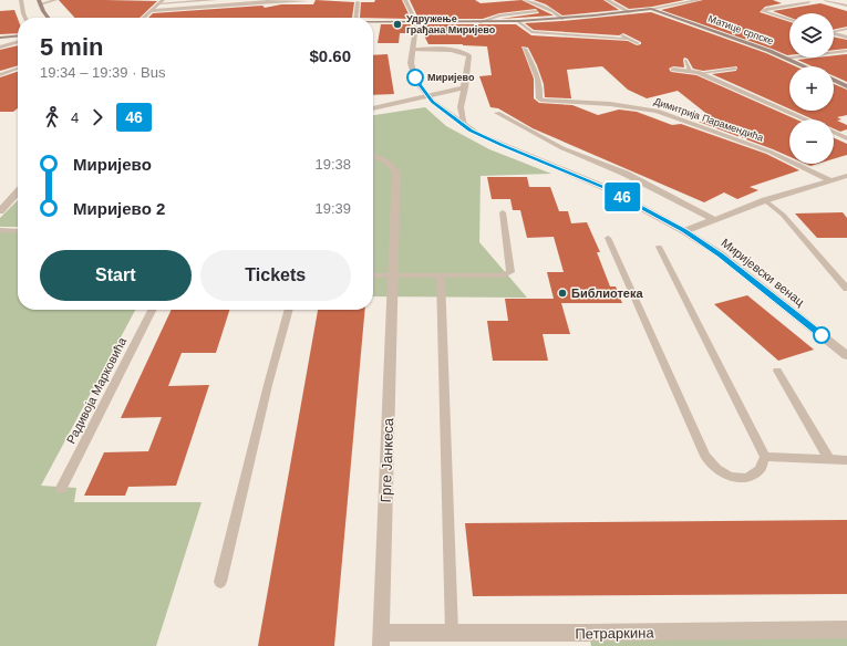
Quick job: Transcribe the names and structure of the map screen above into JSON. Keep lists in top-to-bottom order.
{
  "streets": {
    "main road": ["Матице српске"],
    "street": [
      "Димитрија Парамендића",
      "Миријевски венац",
      "Грге Јанкеса",
      "Петраркина"
    ],
    "lane": ["Радивоја Марковића"]
  },
  "crossings": [
    ["Грге Јанкеса", "Петраркина"]
  ],
  "places": ["Удружење грађана Миријево", "Миријево", "Библиотека"],
  "lines": ["bus line 46"],
  "page": {
    "on_map": "46",
    "map_buttons": ["+", "−"],
    "heading": ["5 min", "19:34 – 19:39 · Bus", "$0.60"],
    "legs": ["4", "46"],
    "list": [
      {
        "name": "Миријево",
        "value": "19:38"
      },
      {
        "name": "Миријево 2",
        "value": "19:39"
      }
    ],
    "buttons": ["Start", "Tickets"]
  }
}
